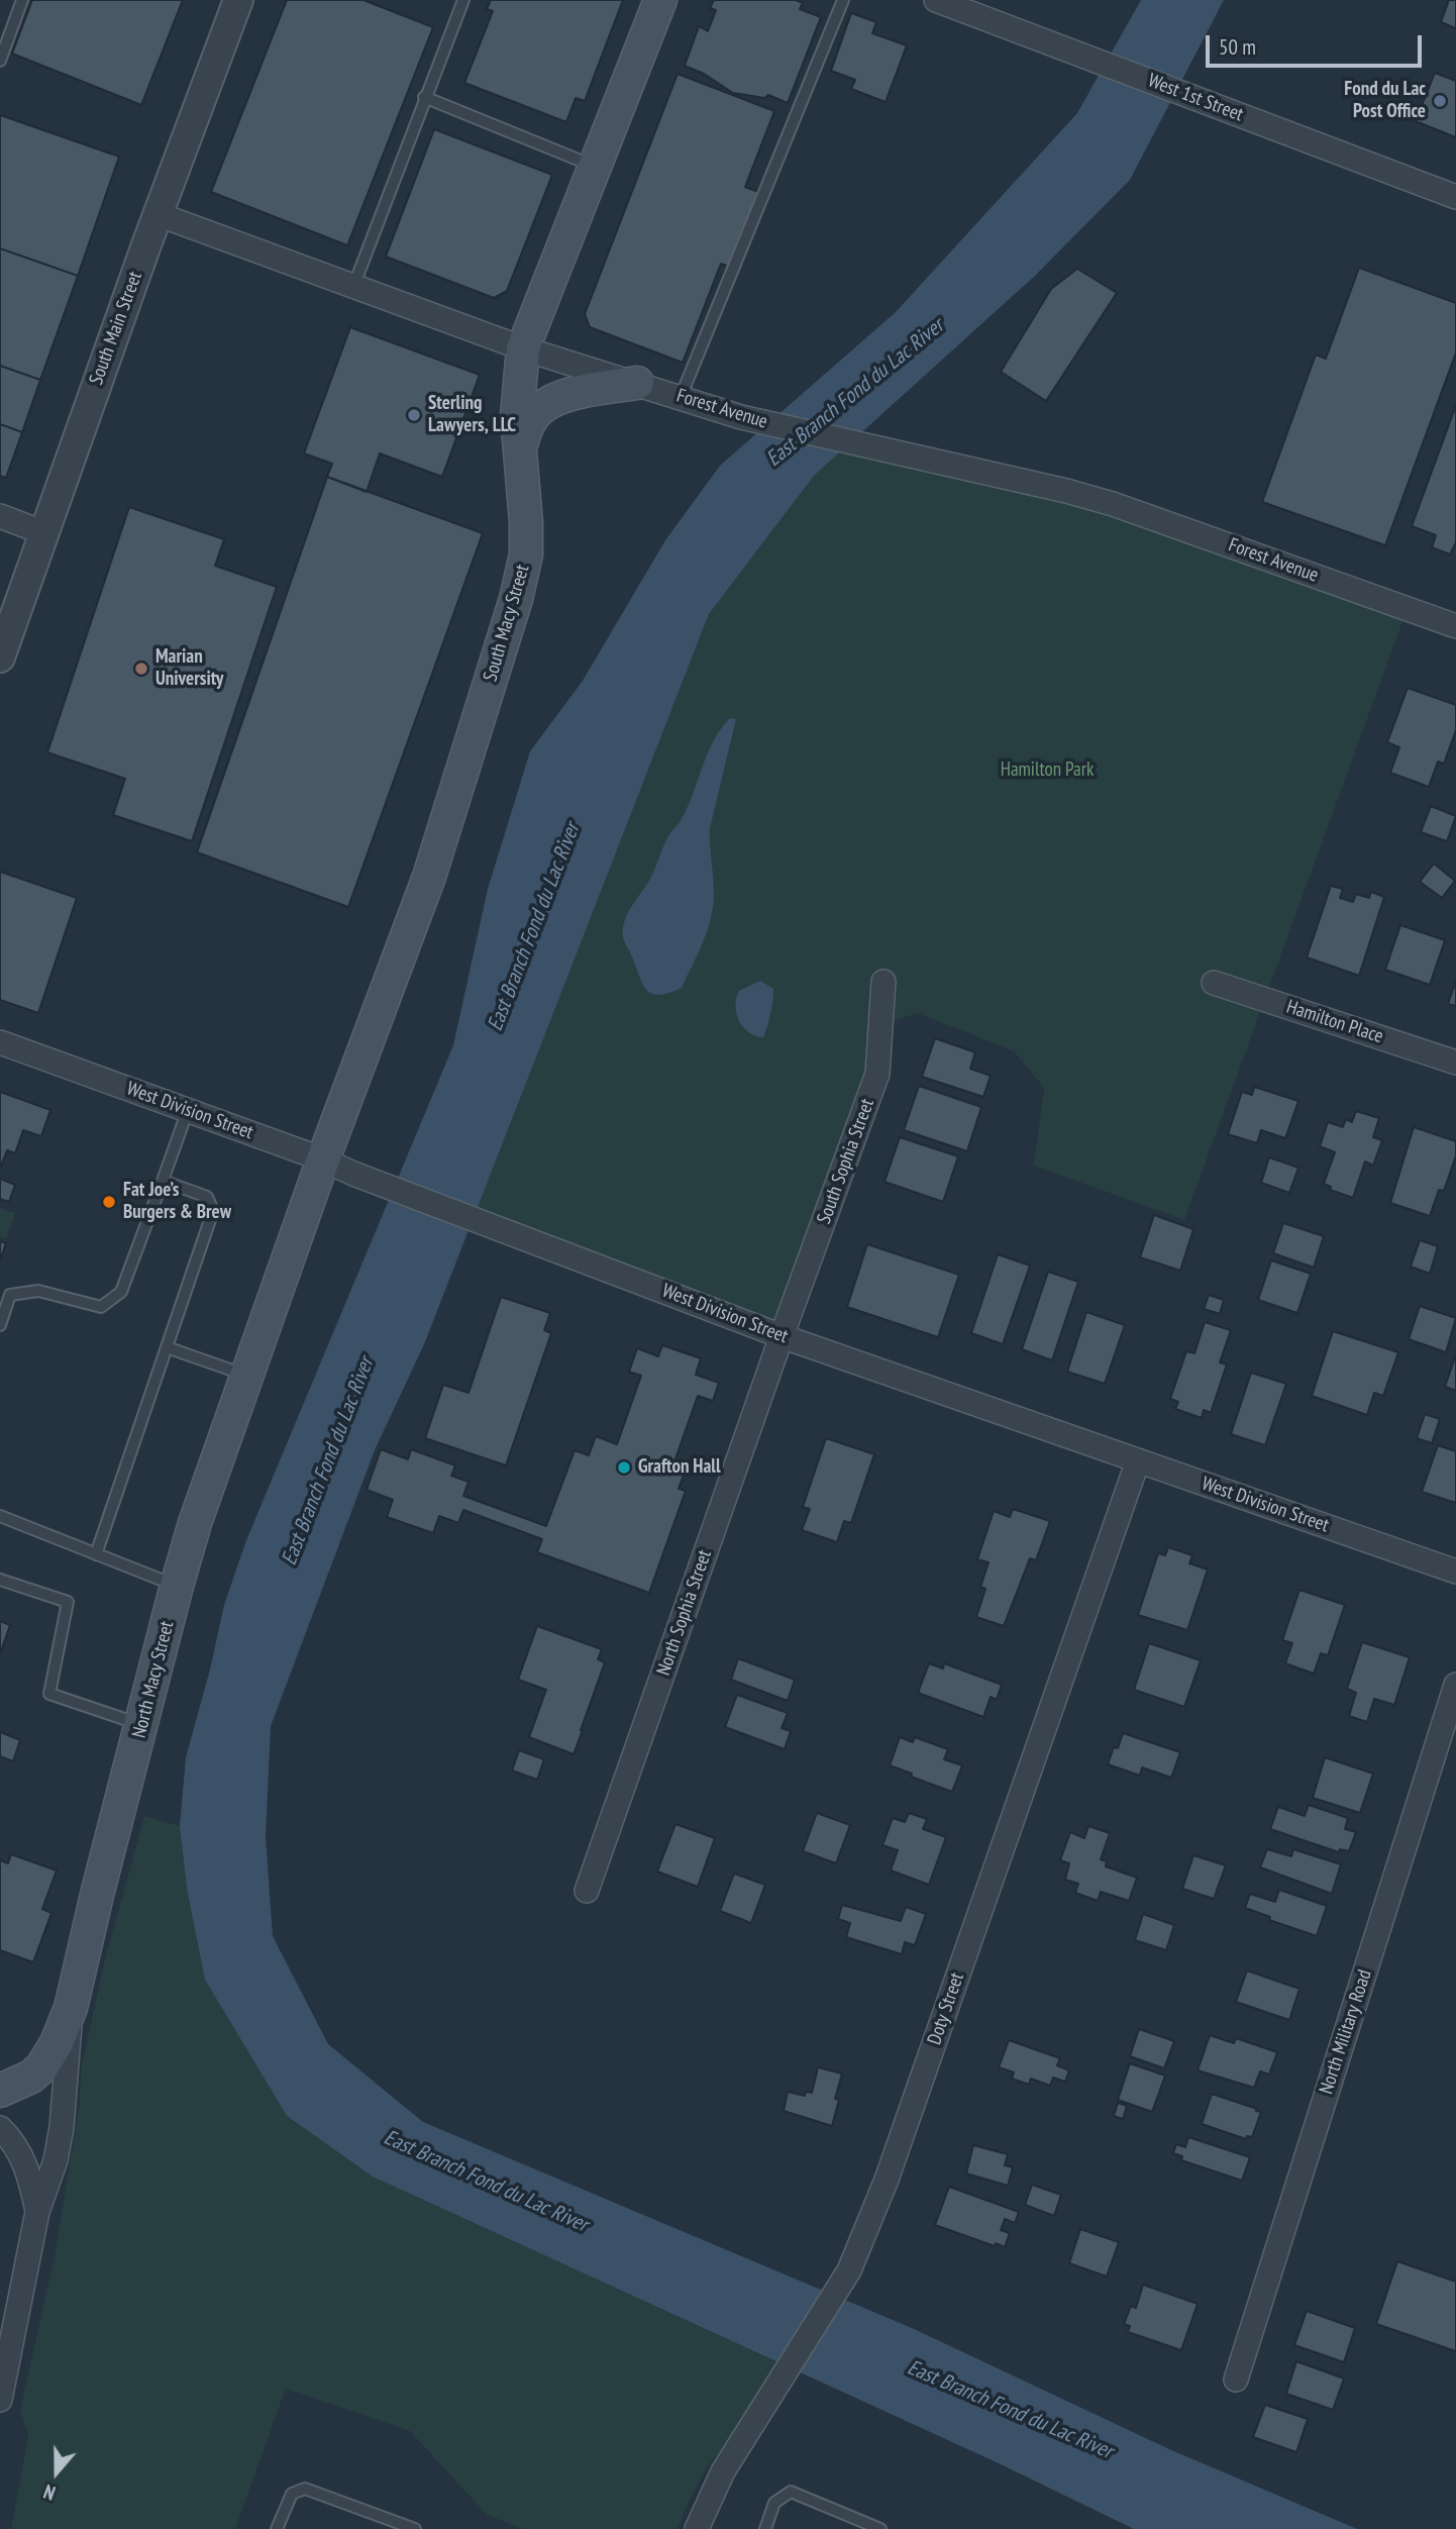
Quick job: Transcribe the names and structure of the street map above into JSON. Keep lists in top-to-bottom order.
{
  "streets": {
    "main road": ["South Macy Street", "North Macy Street"],
    "street": [
      "West 1st Street",
      "South Main Street",
      "Forest Avenue",
      "Hamilton Place",
      "West Division Street",
      "South Sophia Street",
      "North Sophia Street",
      "Doty Street",
      "North Military Road"
    ]
  },
  "crossings": [
    ["South Main Street", "Forest Avenue"],
    ["Forest Avenue", "South Macy Street"],
    ["South Macy Street", "West Division Street"],
    ["South Macy Street", "North Macy Street"],
    ["West Division Street", "South Sophia Street"],
    ["West Division Street", "North Sophia Street"],
    ["West Division Street", "North Macy Street"],
    ["West Division Street", "Doty Street"],
    ["South Sophia Street", "North Sophia Street"]
  ],
  "water": ["East Branch Fond du Lac River"],
  "parks": ["Hamilton Park"],
  "places": [
    "Fond du Lac Post Office",
    "Sterling Lawyers, LLC",
    "Marian University",
    "Fat Joe’s Burgers & Brew",
    "Grafton Hall"
  ],
  "scale_bar": "50 m",
  "north": "bottom"
}
